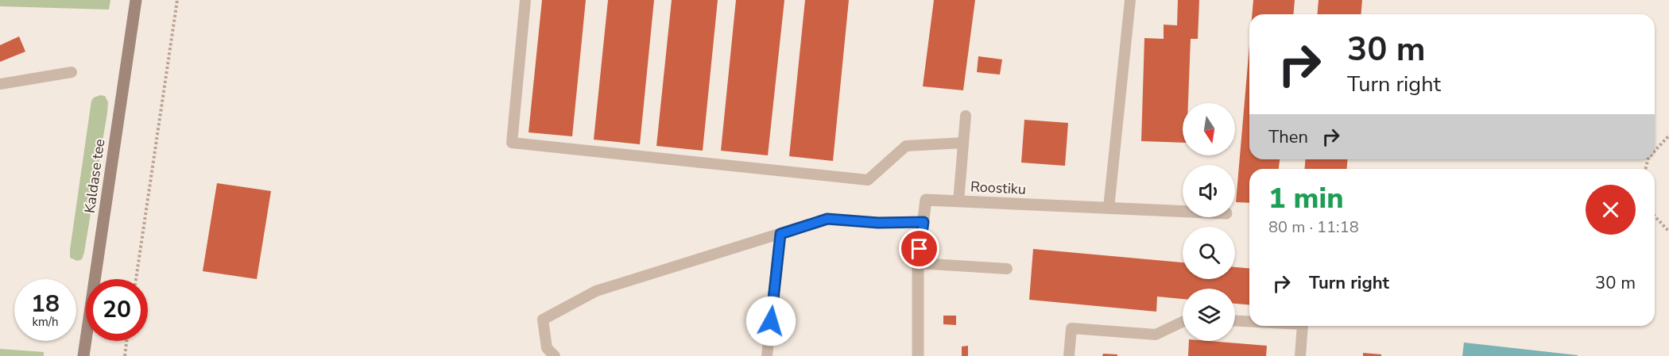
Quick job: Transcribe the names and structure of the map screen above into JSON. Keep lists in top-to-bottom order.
{
  "streets": {
    "street": ["Kaldase tee", "Roostiku"]
  },
  "north": "bottom",
  "page": {
    "turn": ["30 m", "Turn right"],
    "then": "Then",
    "heading": ["1 min", "80 m · 11:18"],
    "list": [
      {
        "name": "Turn right",
        "value": "30 m"
      }
    ],
    "speed": "18 km/h",
    "limit": "20"
  }
}
